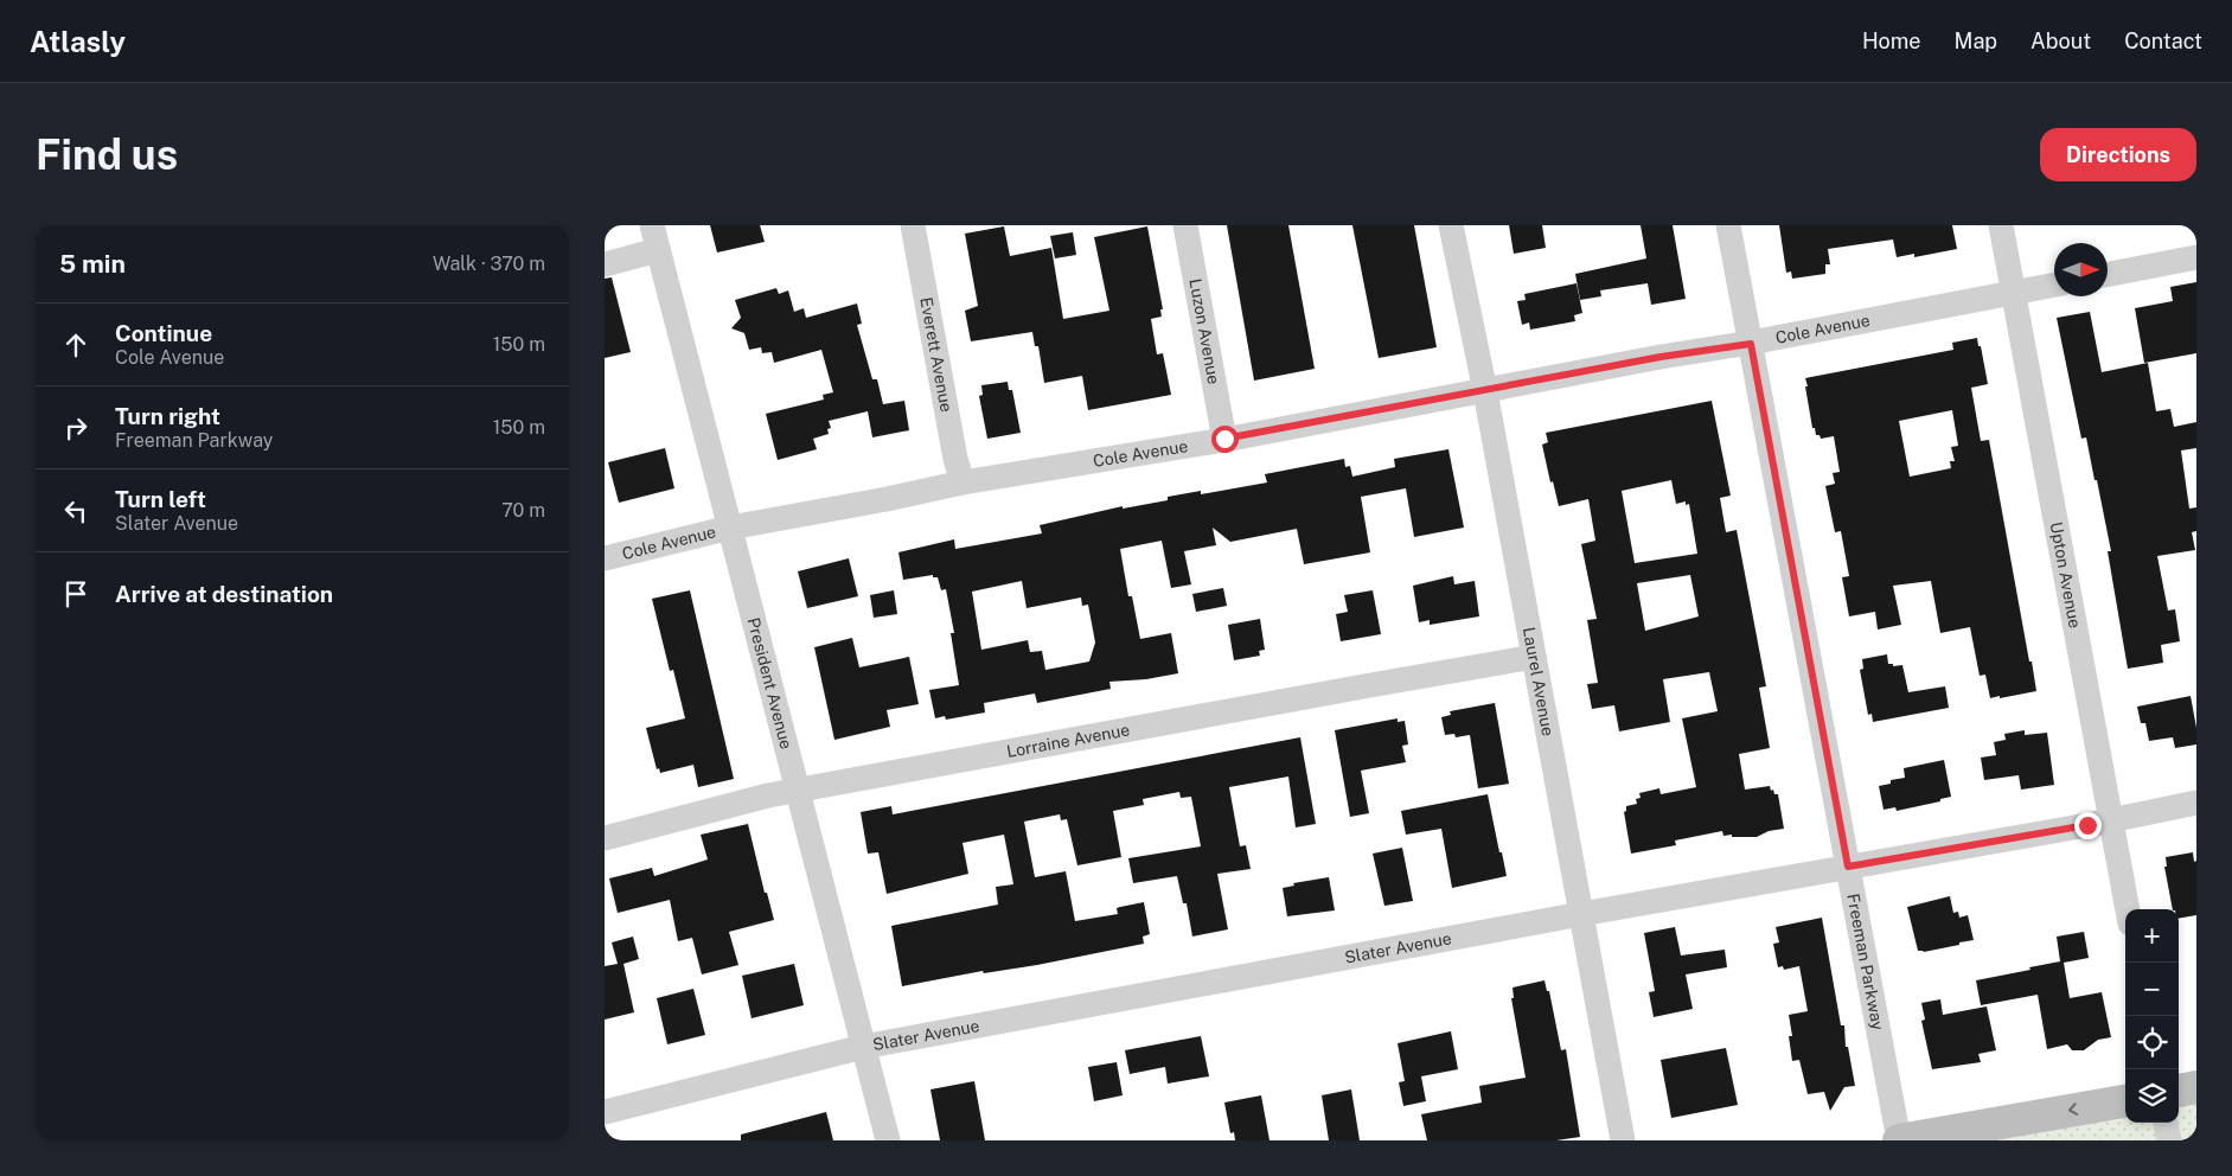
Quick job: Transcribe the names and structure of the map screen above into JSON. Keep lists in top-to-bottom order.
{
  "streets": {
    "street": [
      "Cole Avenue",
      "Luzon Avenue",
      "Everett Avenue",
      "Upton Avenue",
      "President Avenue",
      "Laurel Avenue",
      "Lorraine Avenue",
      "Slater Avenue",
      "Freeman Parkway"
    ]
  },
  "crossings": [
    ["Cole Avenue", "Luzon Avenue"],
    ["Cole Avenue", "Everett Avenue"],
    ["Cole Avenue", "Upton Avenue"],
    ["Cole Avenue", "President Avenue"],
    ["Cole Avenue", "Laurel Avenue"],
    ["Cole Avenue", "Freeman Parkway"],
    ["Upton Avenue", "Slater Avenue"],
    ["President Avenue", "Lorraine Avenue"],
    ["President Avenue", "Slater Avenue"],
    ["Laurel Avenue", "Lorraine Avenue"],
    ["Laurel Avenue", "Slater Avenue"],
    ["Slater Avenue", "Freeman Parkway"]
  ],
  "north": "right",
  "page": {
    "header": "Atlasly",
    "nav": [
      "Home",
      "Map",
      "About",
      "Contact"
    ],
    "buttons": "Directions",
    "title": "Find us",
    "heading": ["5 min", "Walk · 370 m"],
    "list": [
      ["Continue", "Cole Avenue", "150 m"],
      ["Turn right", "Freeman Parkway", "150 m"],
      ["Turn left", "Slater Avenue", "70 m"],
      "Arrive at destination"
    ],
    "map_buttons": ["+", "−"]
  }
}
